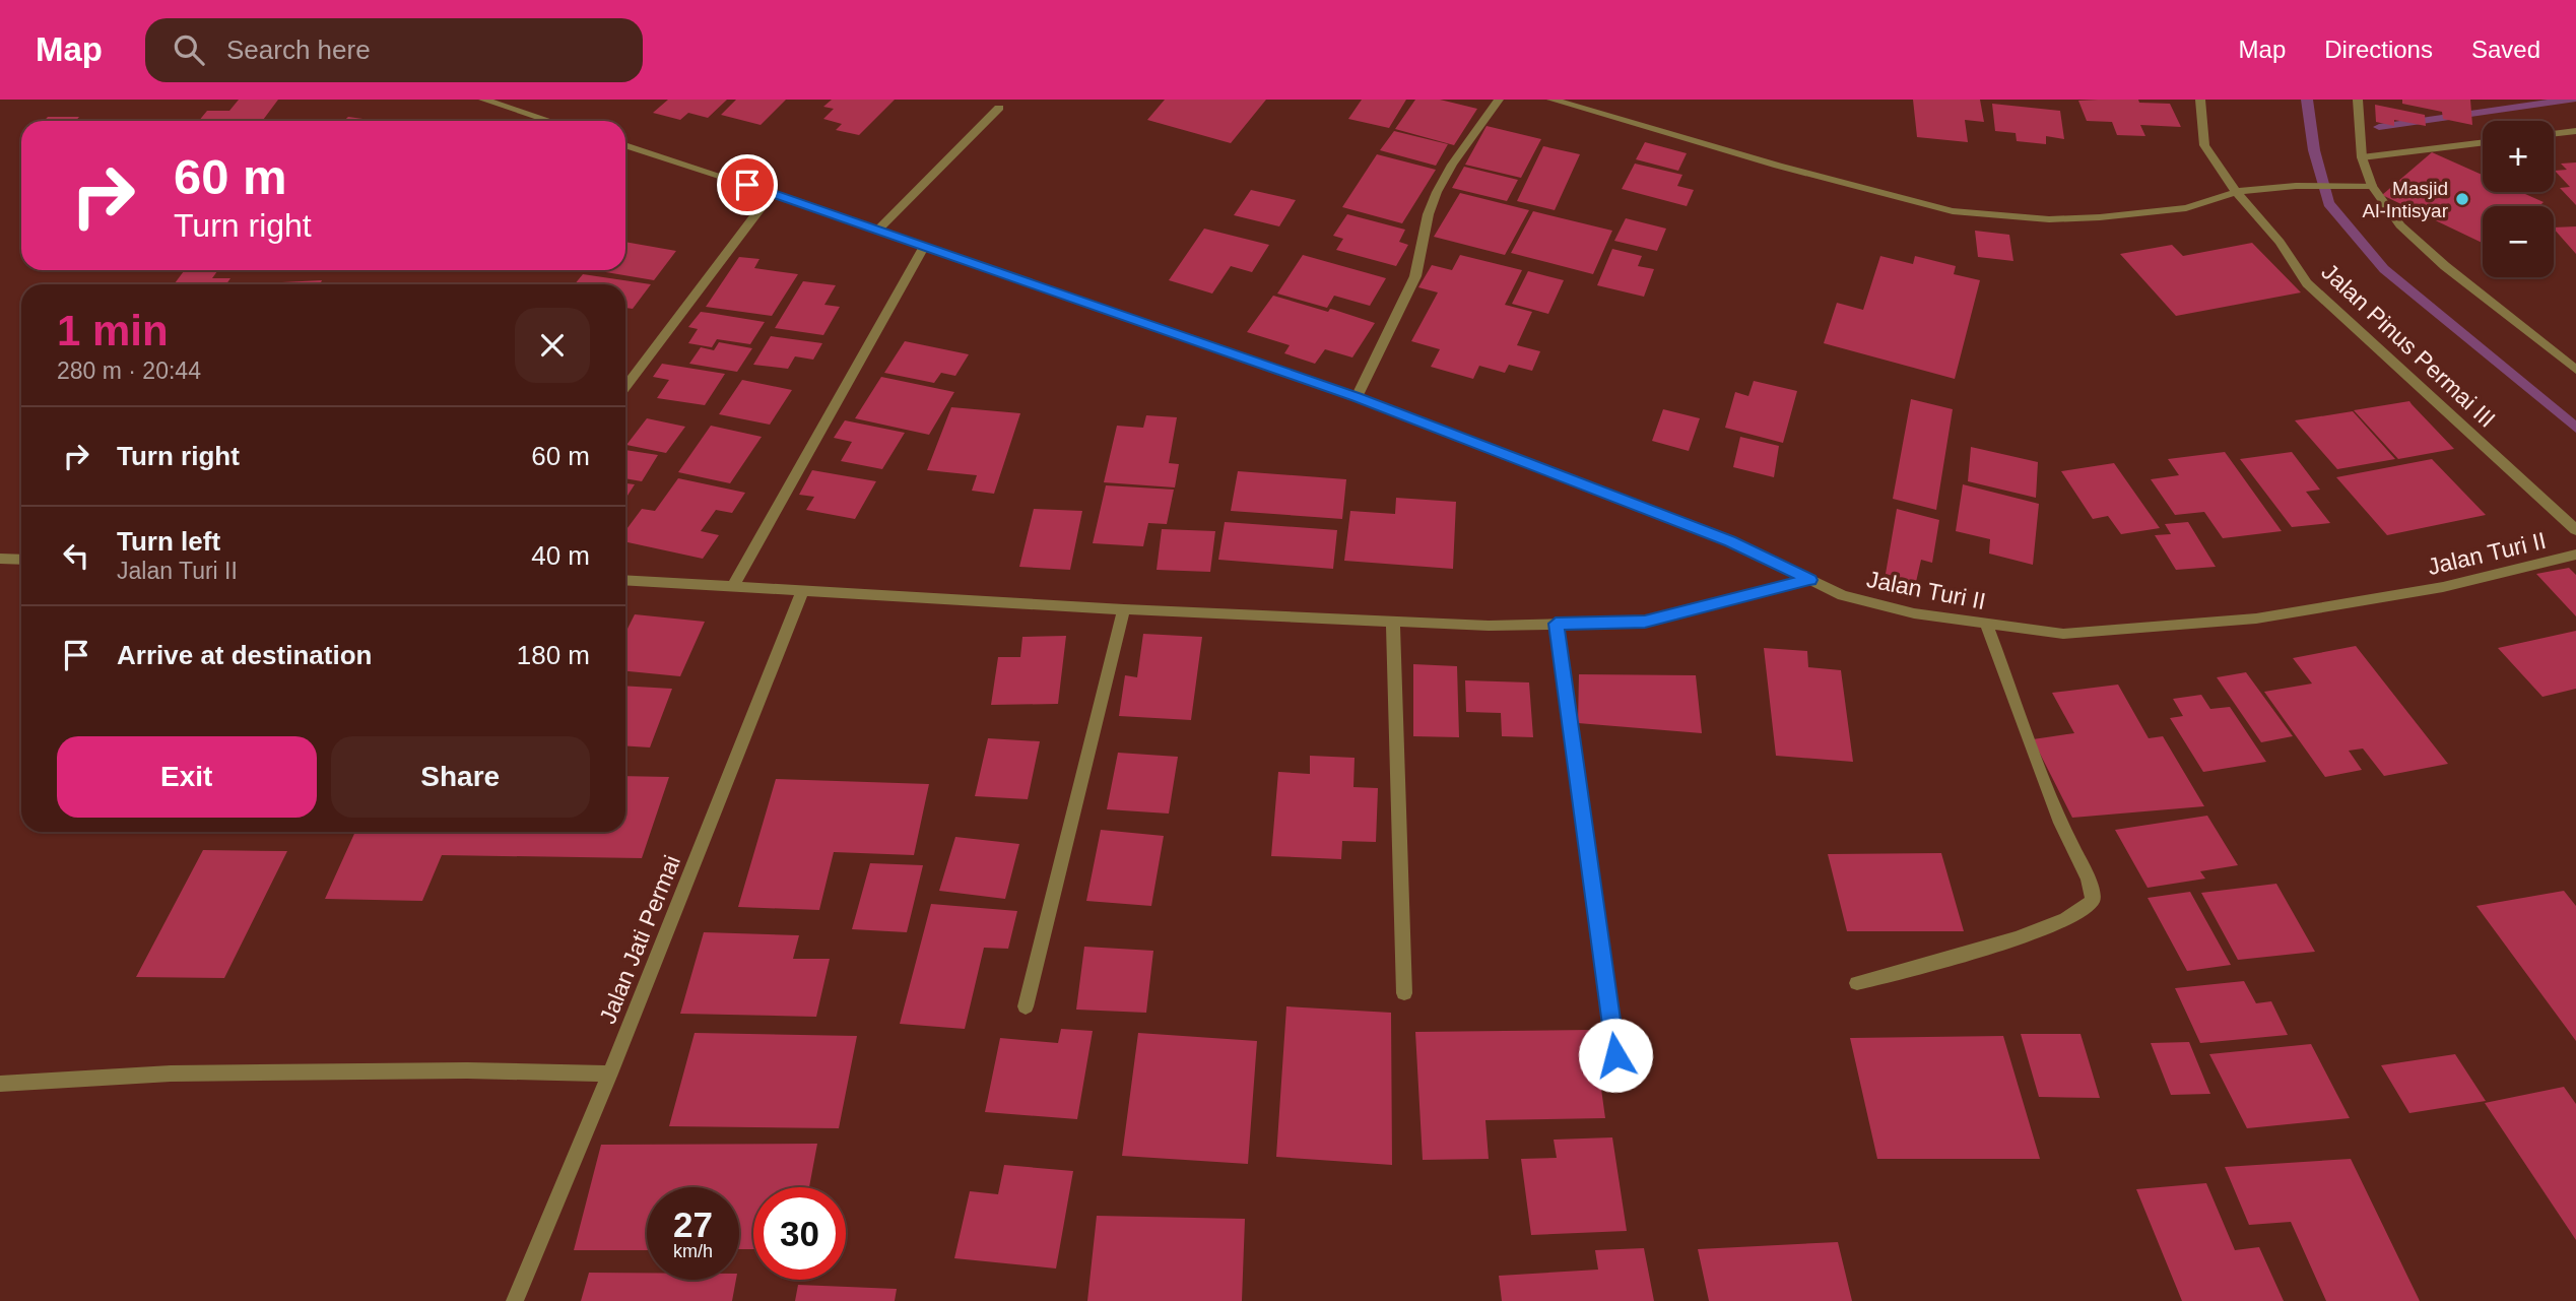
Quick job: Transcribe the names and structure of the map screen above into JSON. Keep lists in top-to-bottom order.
{
  "streets": {
    "street": ["Jalan Pinus Permai III", "Jalan Turi II", "Jalan Jati Permai"]
  },
  "places": ["Masjid Al-Intisyar"],
  "page": {
    "header": "Map",
    "search": "Search here",
    "nav": ["Map", "Directions", "Saved"],
    "map_buttons": ["+", "−"],
    "turn": ["60 m", "Turn right"],
    "heading": ["1 min", "280 m · 20:44"],
    "list": [
      {
        "name": "Turn right",
        "value": "60 m"
      },
      {
        "name": "Turn left",
        "note": "Jalan Turi II",
        "value": "40 m"
      },
      {
        "name": "Arrive at destination",
        "value": "180 m"
      }
    ],
    "buttons": ["Exit", "Share"],
    "speed": "27 km/h",
    "limit": "30"
  }
}
